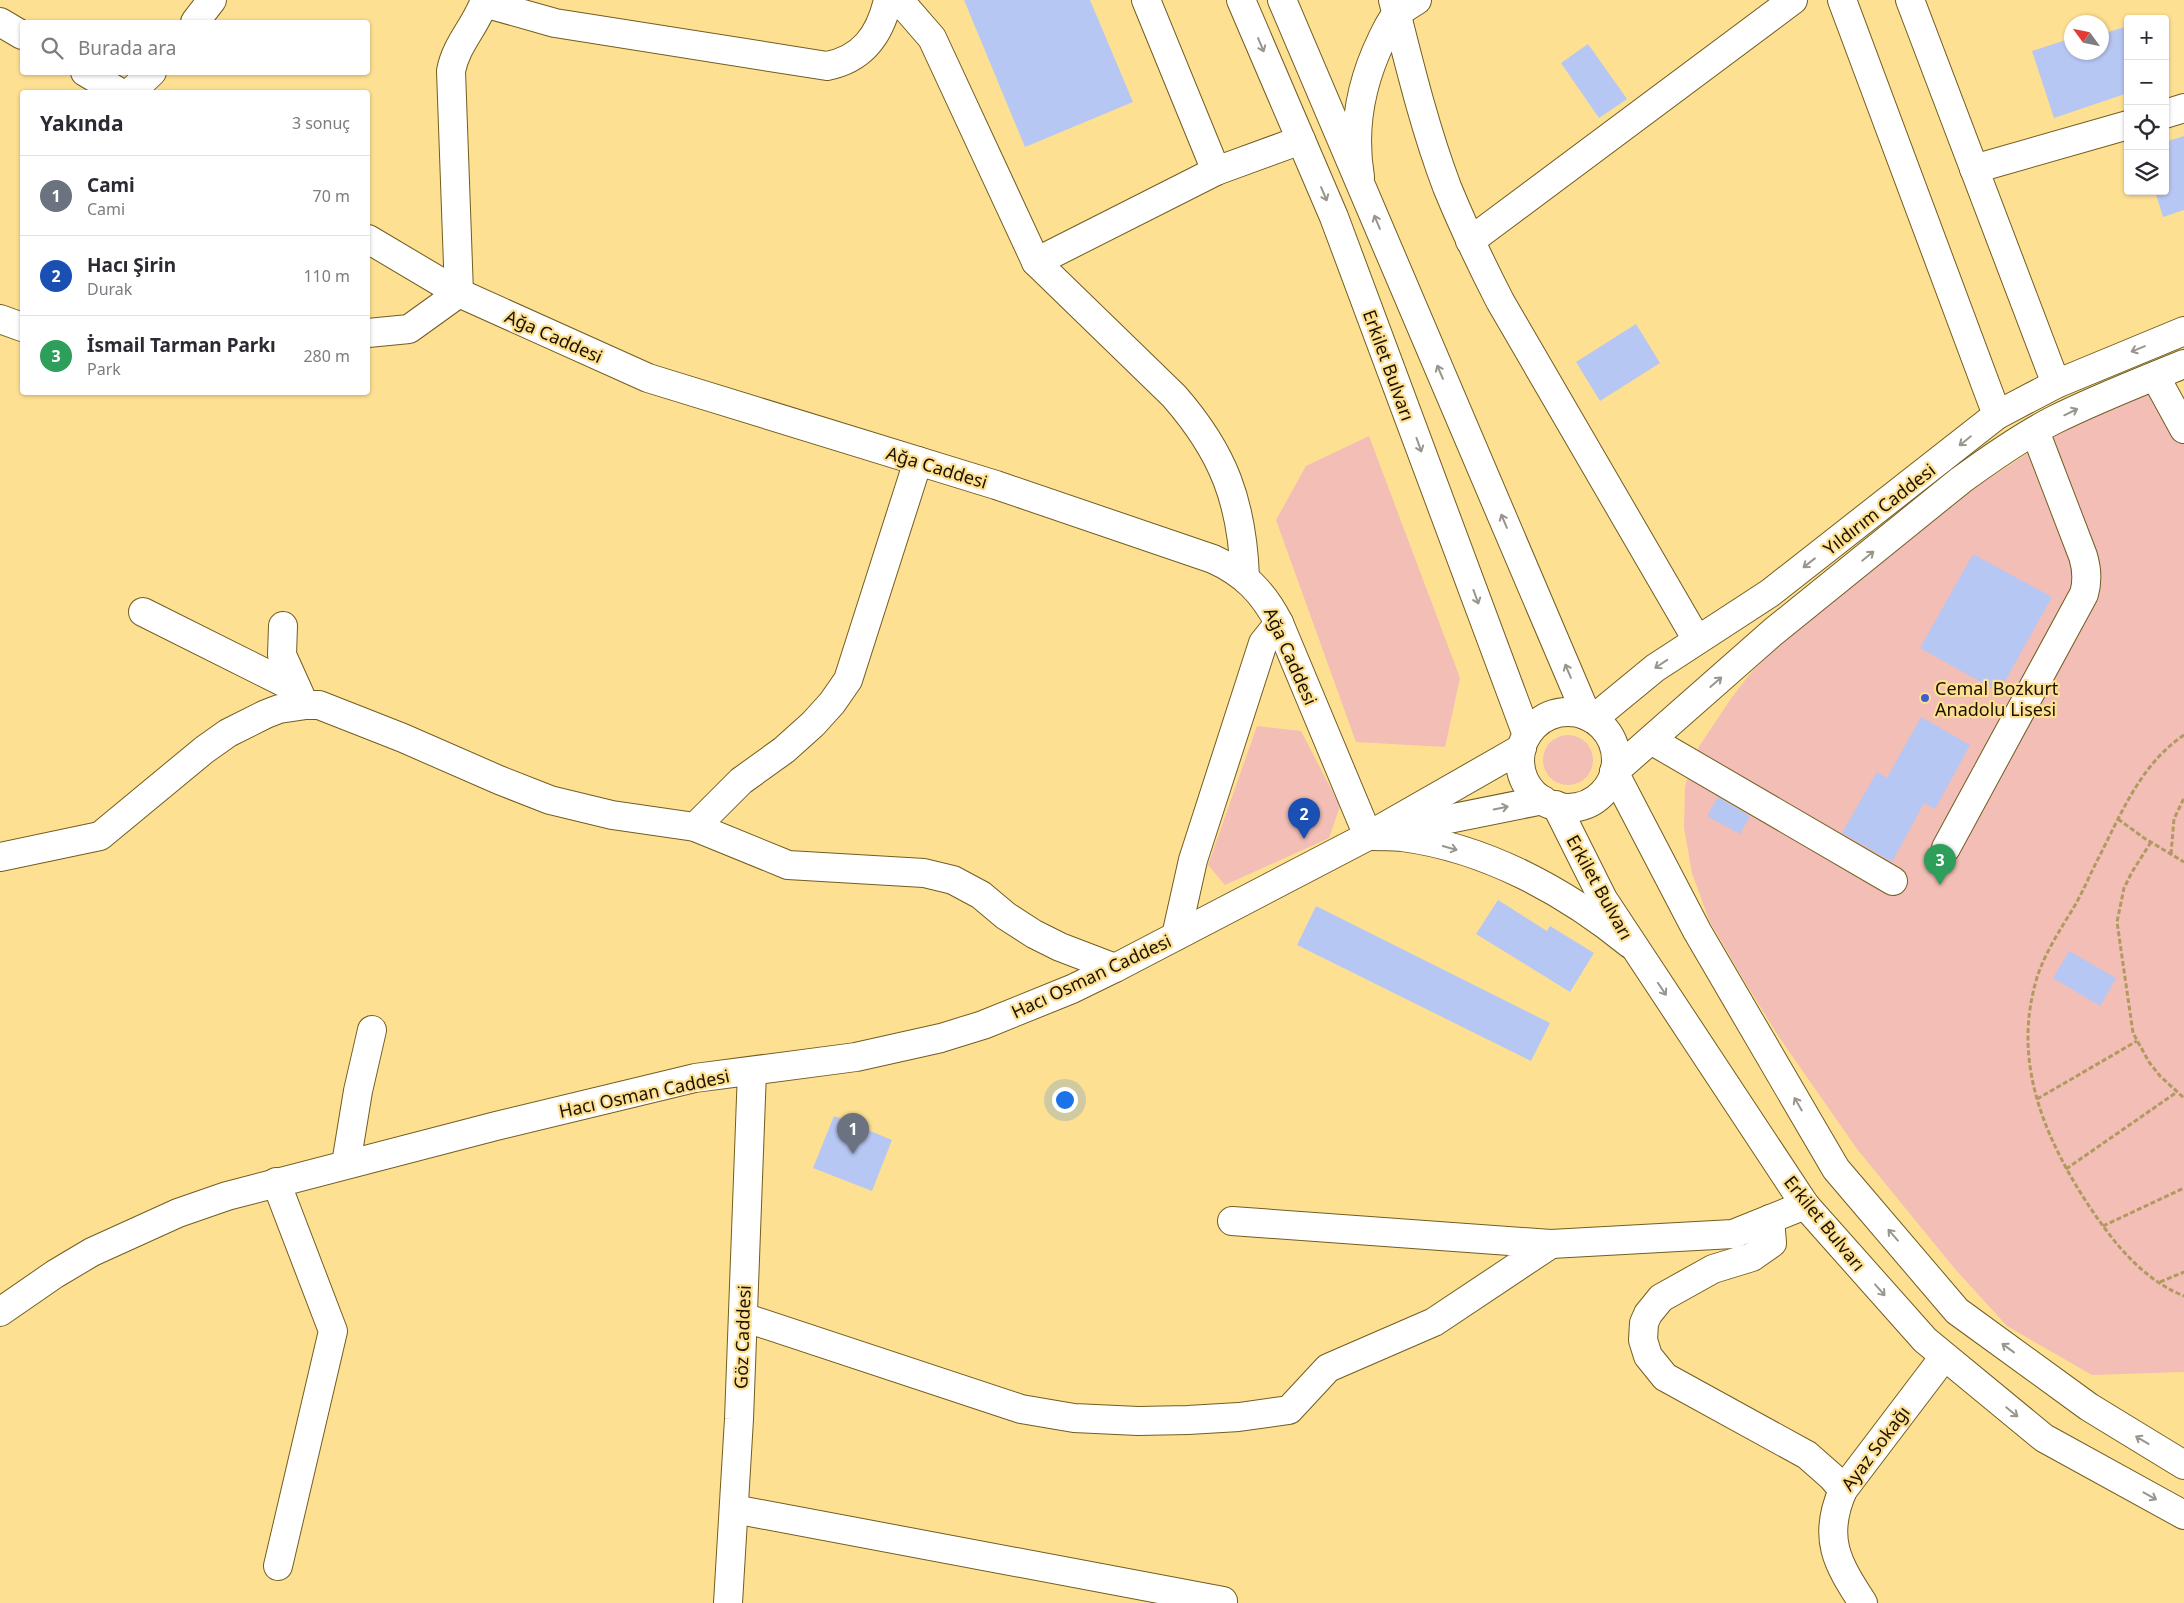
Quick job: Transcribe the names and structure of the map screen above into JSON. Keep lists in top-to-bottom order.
{
  "streets": {
    "street": [
      "Ağa Caddesi",
      "Erkilet Bulvarı",
      "Yıldırım Caddesi",
      "Hacı Osman Caddesi",
      "Göz Caddesi",
      "Ayaz Sokağı"
    ]
  },
  "crossings": [
    ["Ağa Caddesi", "Hacı Osman Caddesi"],
    ["Erkilet Bulvarı", "Yıldırım Caddesi"],
    ["Erkilet Bulvarı", "Ayaz Sokağı"],
    ["Hacı Osman Caddesi", "Göz Caddesi"]
  ],
  "places": ["Cemal Bozkurt Anadolu Lisesi"],
  "north": "top left",
  "page": {
    "map_buttons": ["+", "−"],
    "search": "Burada ara",
    "heading": ["Yakında", "3 sonuç"],
    "list": [
      {
        "mark": "1",
        "name": "Cami",
        "note": "Cami",
        "value": "70 m"
      },
      {
        "mark": "2",
        "name": "Hacı Şirin",
        "note": "Durak",
        "value": "110 m"
      },
      {
        "mark": "3",
        "name": "İsmail Tarman Parkı",
        "note": "Park",
        "value": "280 m"
      }
    ],
    "pins": ["2", "3", "1"]
  }
}
